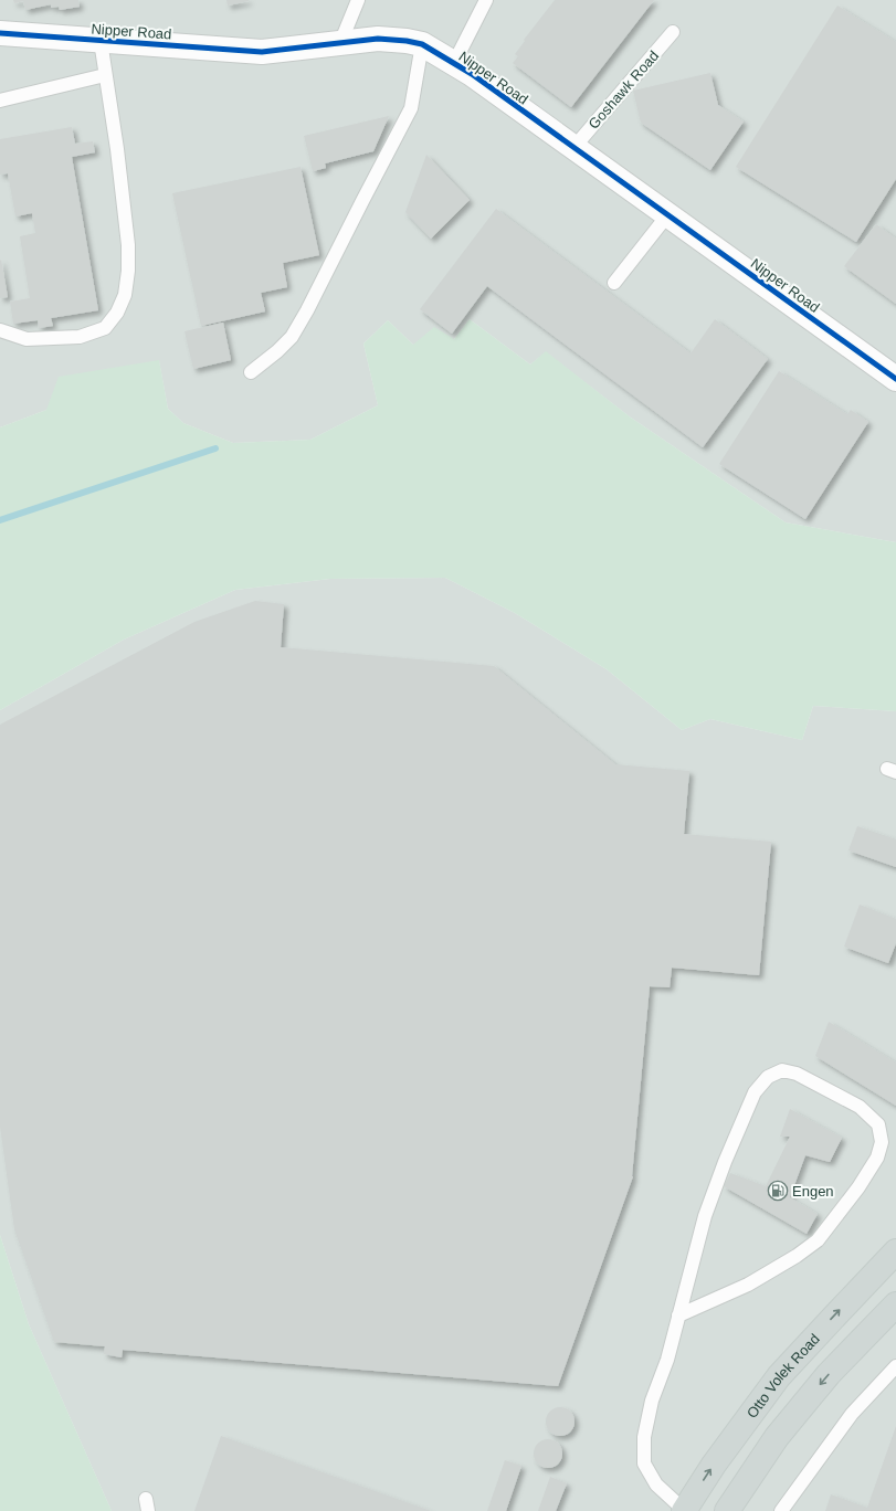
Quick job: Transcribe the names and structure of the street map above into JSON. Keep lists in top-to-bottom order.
{
  "streets": {
    "main road": ["Otto Volek Road"],
    "street": ["Nipper Road"],
    "lane": ["Goshawk Road"]
  },
  "crossings": [
    ["Nipper Road", "Goshawk Road"]
  ],
  "places": {
    "fuel station": ["Engen"]
  }
}
